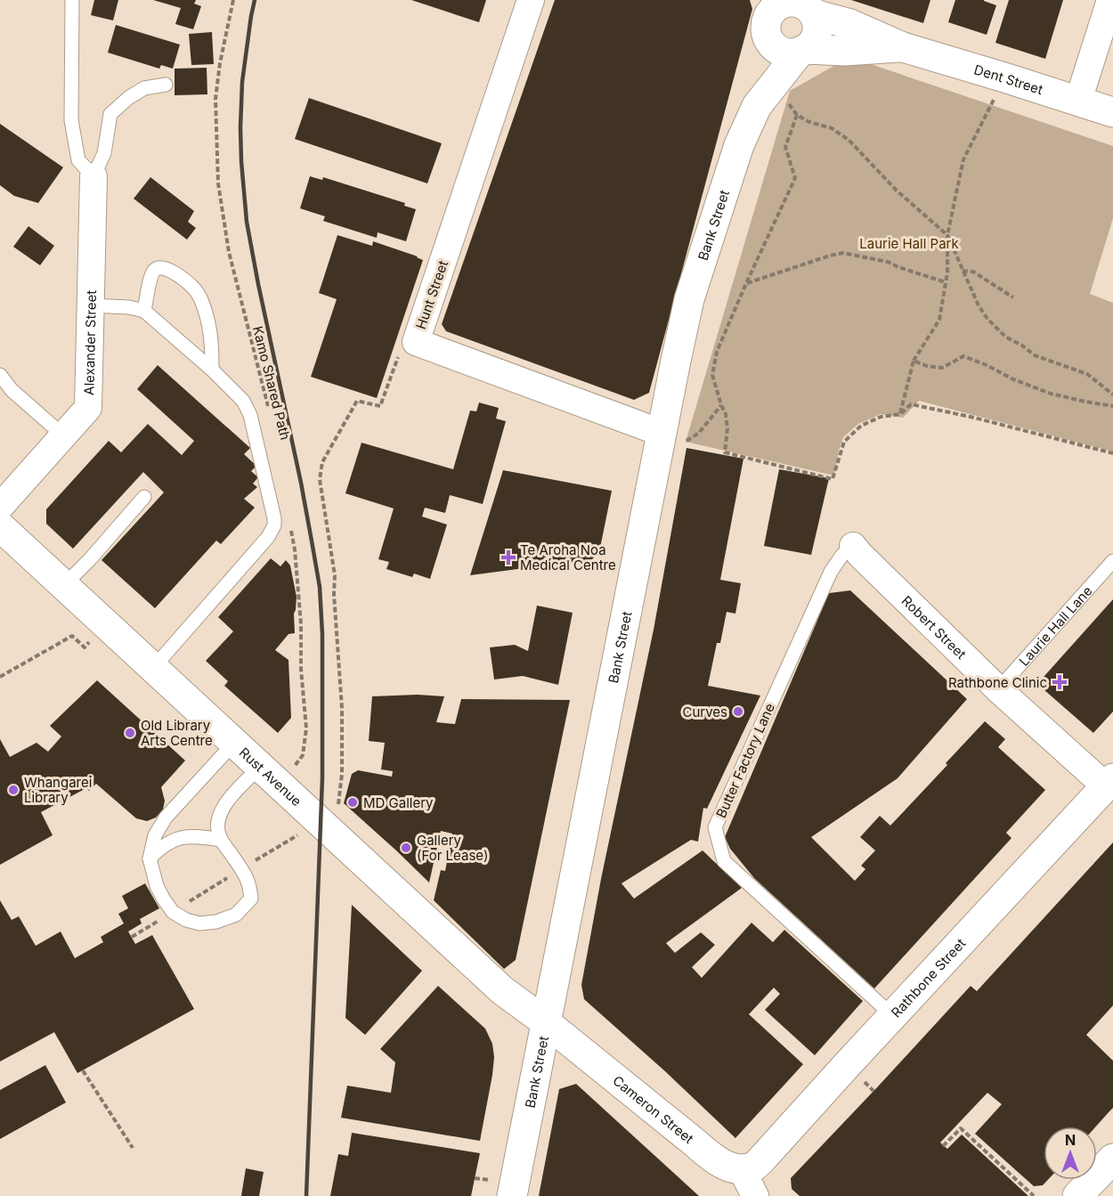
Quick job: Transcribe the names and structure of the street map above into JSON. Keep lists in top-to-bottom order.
{
  "streets": {
    "main road": [
      "Dent Street",
      "Bank Street",
      "Rust Avenue",
      "Rathbone Street",
      "Cameron Street"
    ],
    "street": ["Hunt Street", "Alexander Street", "Robert Street"],
    "lane": ["Laurie Hall Lane", "Butter Factory Lane"],
    "path": ["Kamo Shared Path"]
  },
  "crossings": [
    ["Dent Street", "Bank Street"],
    ["Bank Street", "Hunt Street"],
    ["Bank Street", "Rust Avenue"],
    ["Bank Street", "Cameron Street"],
    ["Laurie Hall Lane", "Robert Street"],
    ["Robert Street", "Butter Factory Lane"],
    ["Robert Street", "Rathbone Street"],
    ["Butter Factory Lane", "Rathbone Street"],
    ["Rust Avenue", "Cameron Street"],
    ["Rathbone Street", "Cameron Street"]
  ],
  "parks": ["Laurie Hall Park"],
  "places": {
    "health": ["Te Aroha Noa Medical Centre", "Rathbone Clinic"],
    "other": [
      "Curves",
      "Old Library Arts Centre",
      "Whangarei Library",
      "MD Gallery",
      "Gallery (For Lease)"
    ]
  },
  "north": "top"
}
